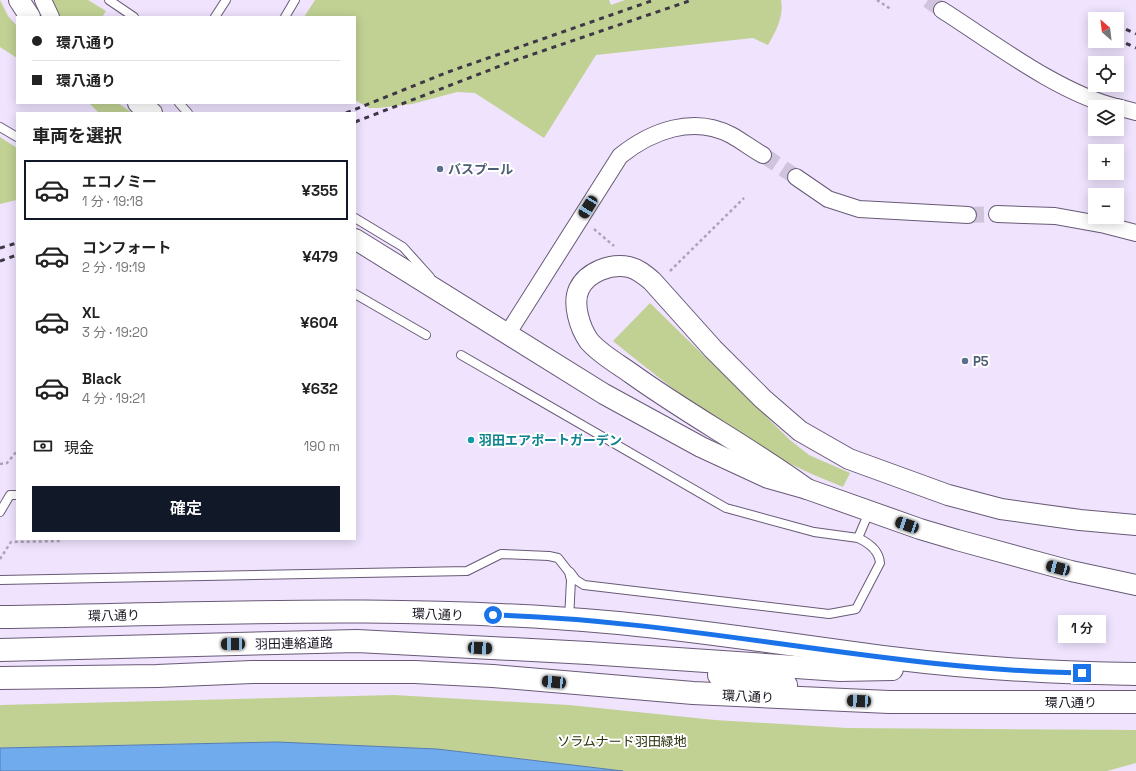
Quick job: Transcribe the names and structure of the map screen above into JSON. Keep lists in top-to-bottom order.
{
  "streets": {
    "main road": ["環八通り", "羽田連絡道路"]
  },
  "parks": ["ソラムナード羽田緑地"],
  "places": ["バスプール", "P5", "羽田エアポートガーデン"],
  "north": "top left",
  "page": {
    "map_buttons": ["+", "−"],
    "banner": ["環八通り", "環八通り"],
    "heading": "車両を選択",
    "list": [
      {
        "name": "エコノミー",
        "note": "1 分 · 19:18",
        "value": "¥355"
      },
      {
        "name": "コンフォート",
        "note": "2 分 · 19:19",
        "value": "¥479"
      },
      {
        "name": "XL",
        "note": "3 分 · 19:20",
        "value": "¥604"
      },
      {
        "name": "Black",
        "note": "4 分 · 19:21",
        "value": "¥632"
      }
    ],
    "pay": ["現金", "190 m"],
    "buttons": "確定",
    "bubble": "1 分"
  }
}
